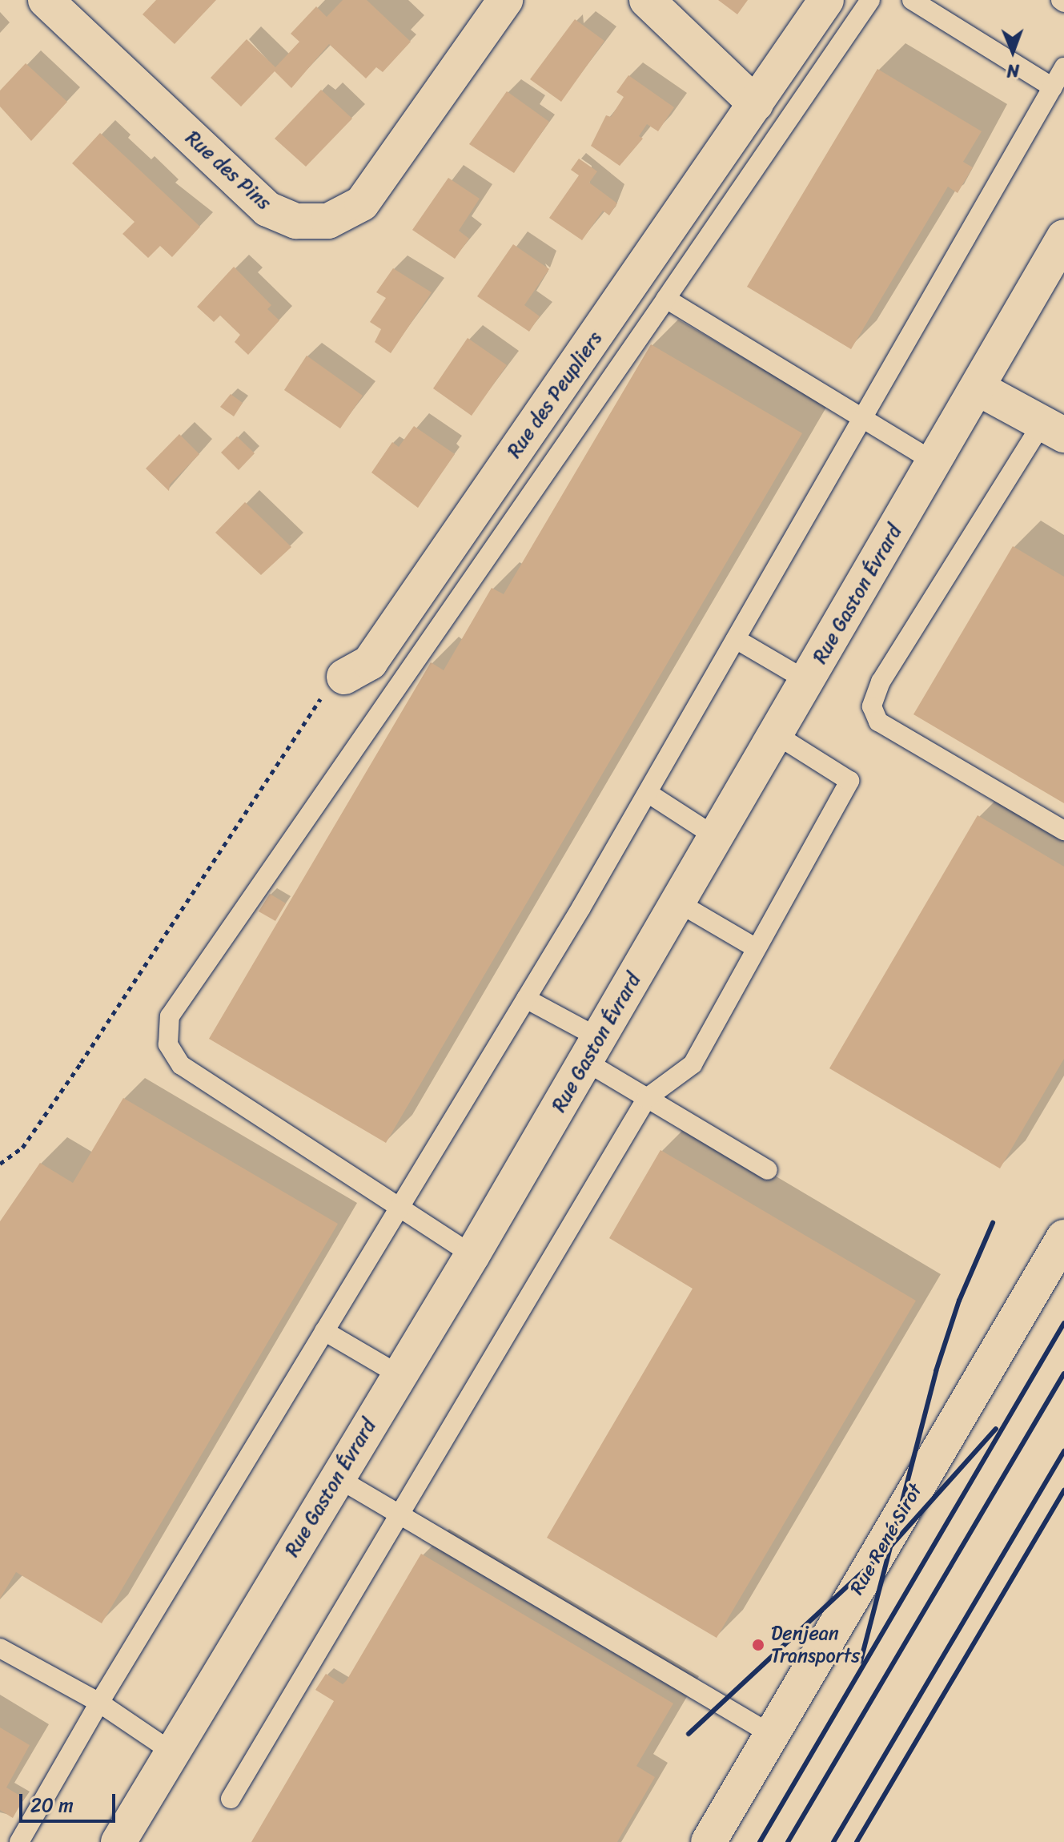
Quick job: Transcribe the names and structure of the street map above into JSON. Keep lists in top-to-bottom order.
{
  "streets": {
    "street": [
      "Rue des Pins",
      "Rue des Peupliers",
      "Rue Gaston Évrard",
      "Rue René Sirot"
    ]
  },
  "places": ["Denjean Transports"],
  "scale_bar": "20 m",
  "north": "bottom"
}
